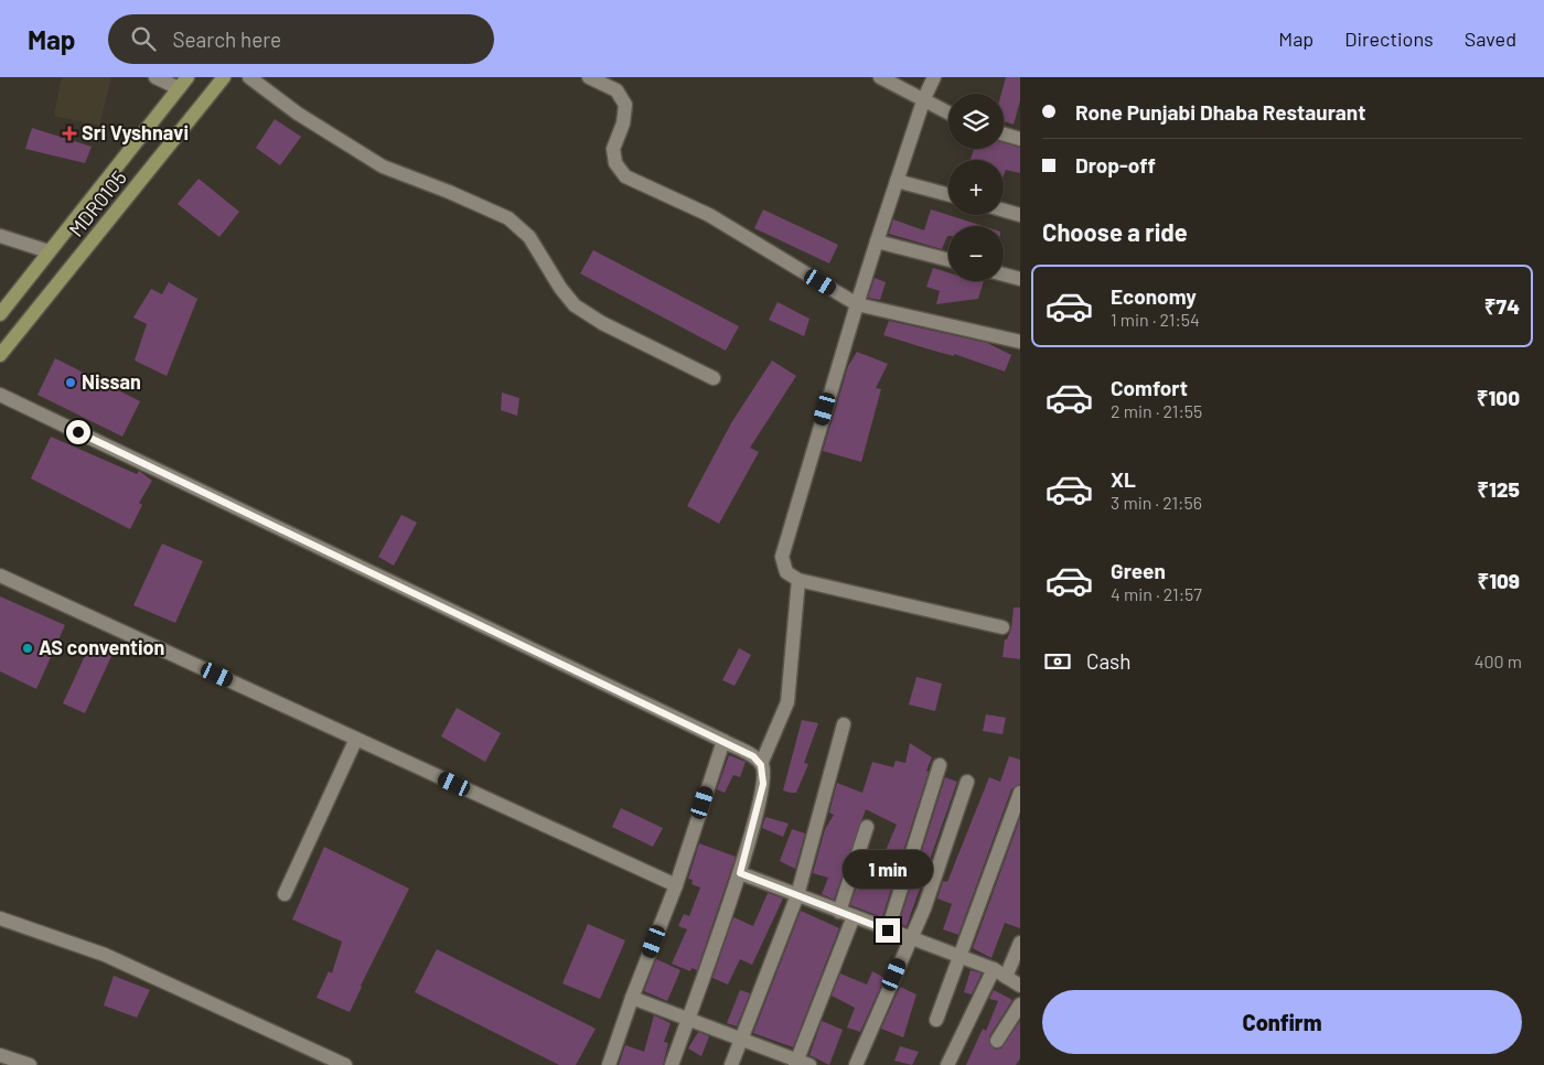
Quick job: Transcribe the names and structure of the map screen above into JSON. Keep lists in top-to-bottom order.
{
  "streets": {
    "main road": ["MDR0105"]
  },
  "places": {
    "health": ["Sri Vyshnavi"],
    "other": ["Nissan", "AS convention"]
  },
  "page": {
    "header": "Map",
    "search": "Search here",
    "nav": ["Map", "Directions", "Saved"],
    "banner": ["Rone Punjabi Dhaba Restaurant", "Drop-off"],
    "map_buttons": ["+", "−"],
    "heading": "Choose a ride",
    "list": [
      {
        "name": "Economy",
        "note": "1 min · 21:54",
        "value": "₹74"
      },
      {
        "name": "Comfort",
        "note": "2 min · 21:55",
        "value": "₹100"
      },
      {
        "name": "XL",
        "note": "3 min · 21:56",
        "value": "₹125"
      },
      {
        "name": "Green",
        "note": "4 min · 21:57",
        "value": "₹109"
      }
    ],
    "pay": ["Cash", "400 m"],
    "bubble": "1 min",
    "buttons": "Confirm"
  }
}
